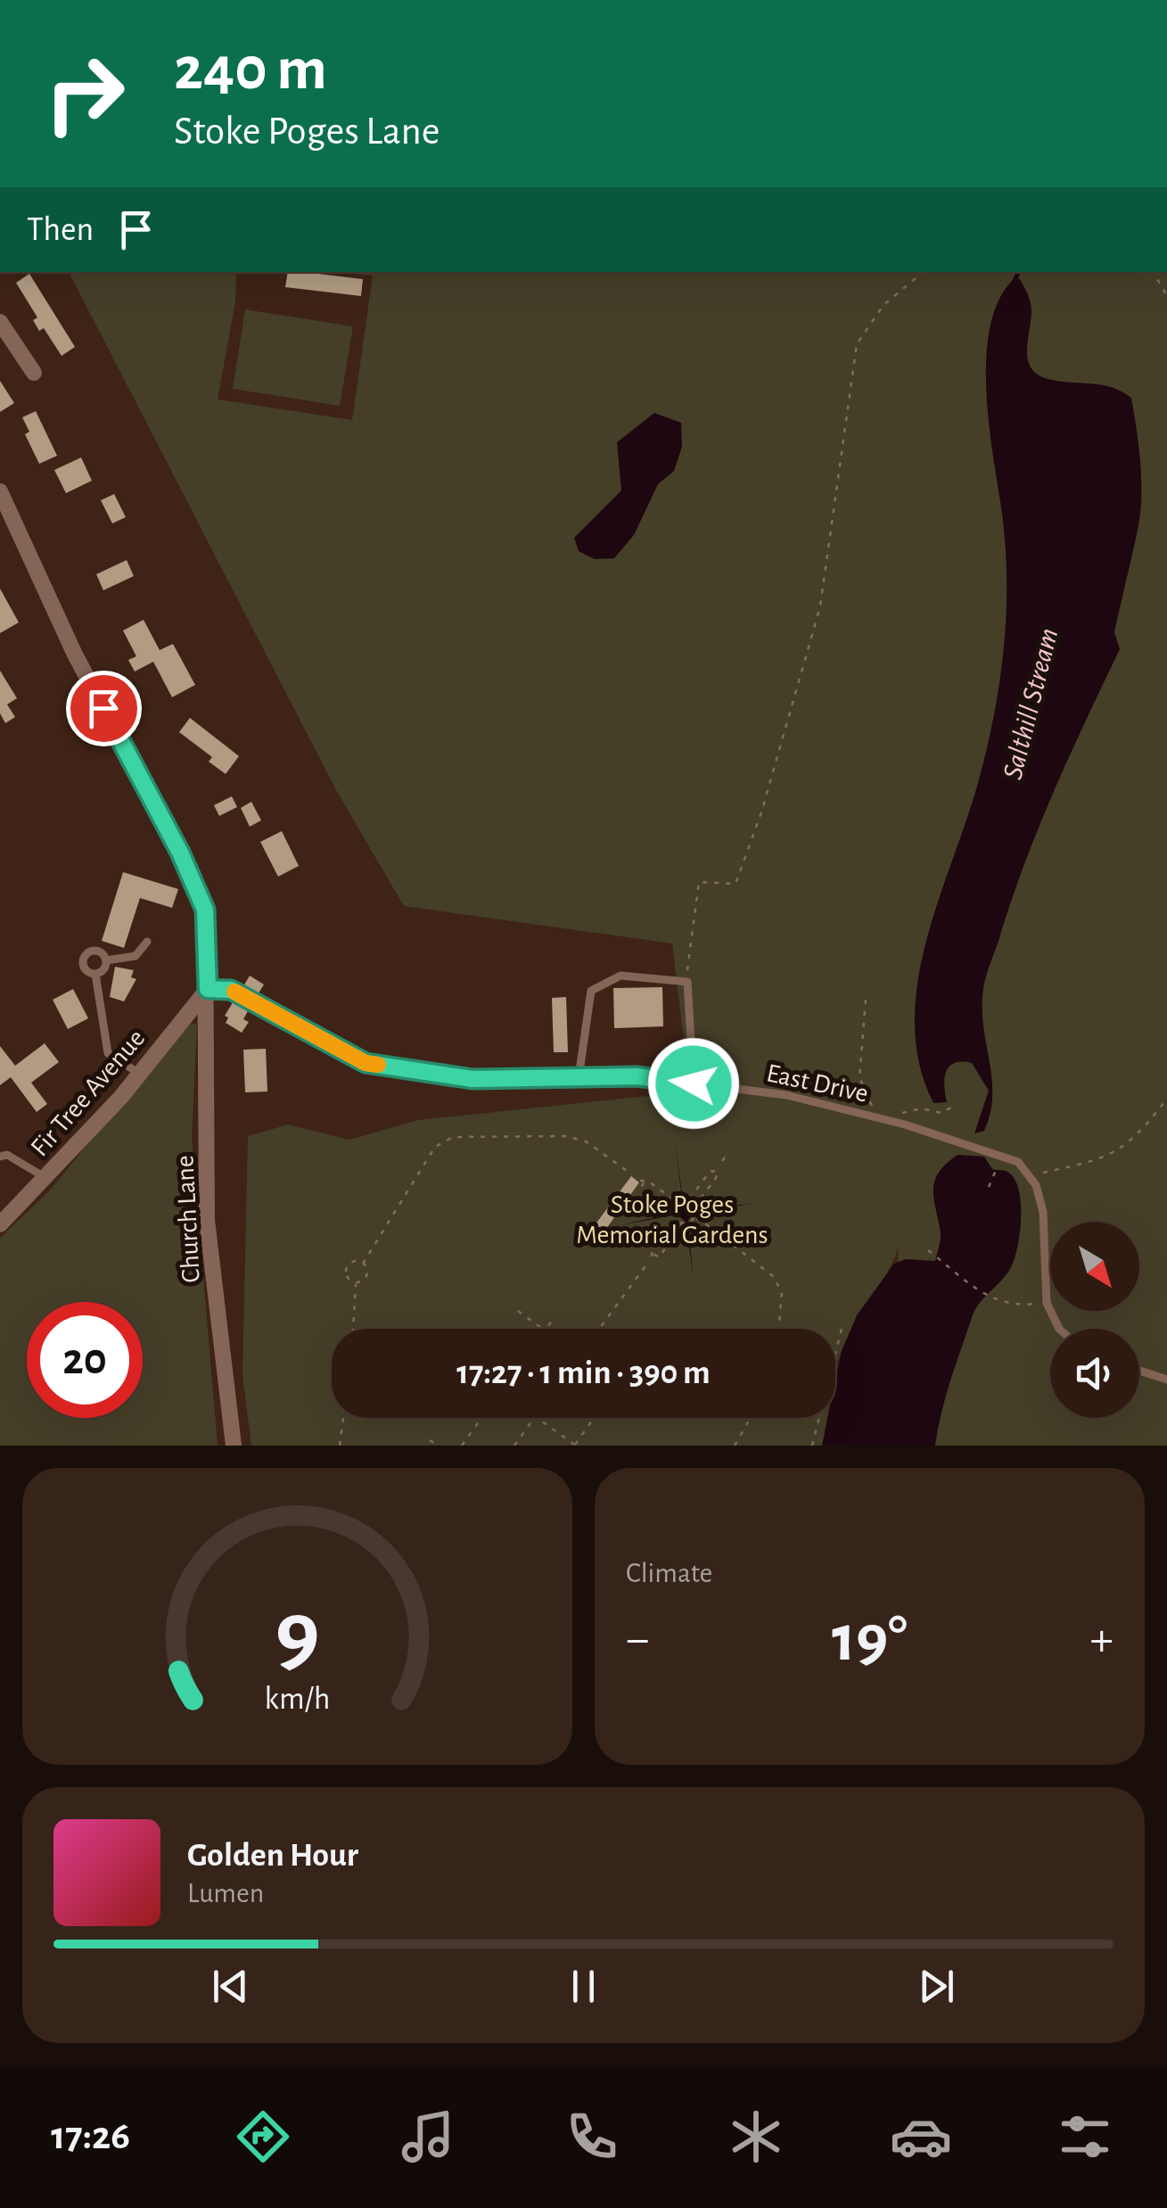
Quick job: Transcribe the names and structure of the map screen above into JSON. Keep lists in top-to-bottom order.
{
  "streets": {
    "street": ["Fir Tree Avenue", "Church Lane"],
    "lane": ["East Drive"]
  },
  "crossings": [
    ["East Drive", "Fir Tree Avenue"],
    ["East Drive", "Church Lane"],
    ["Fir Tree Avenue", "Church Lane"]
  ],
  "water": ["Salthill Stream"],
  "parks": ["Stoke Poges Memorial Gardens"],
  "north": "bottom right",
  "page": {
    "turn": ["240 m", "Stoke Poges Lane"],
    "then": "Then",
    "limit": "20",
    "trip": "17:27 · 1 min · 390 m",
    "tile": "Climate",
    "heat": ["−", "19°", "+"],
    "song": ["Golden Hour", "Lumen"],
    "tabs": "17:26",
    "gauge": ["9", "km/h"]
  }
}
